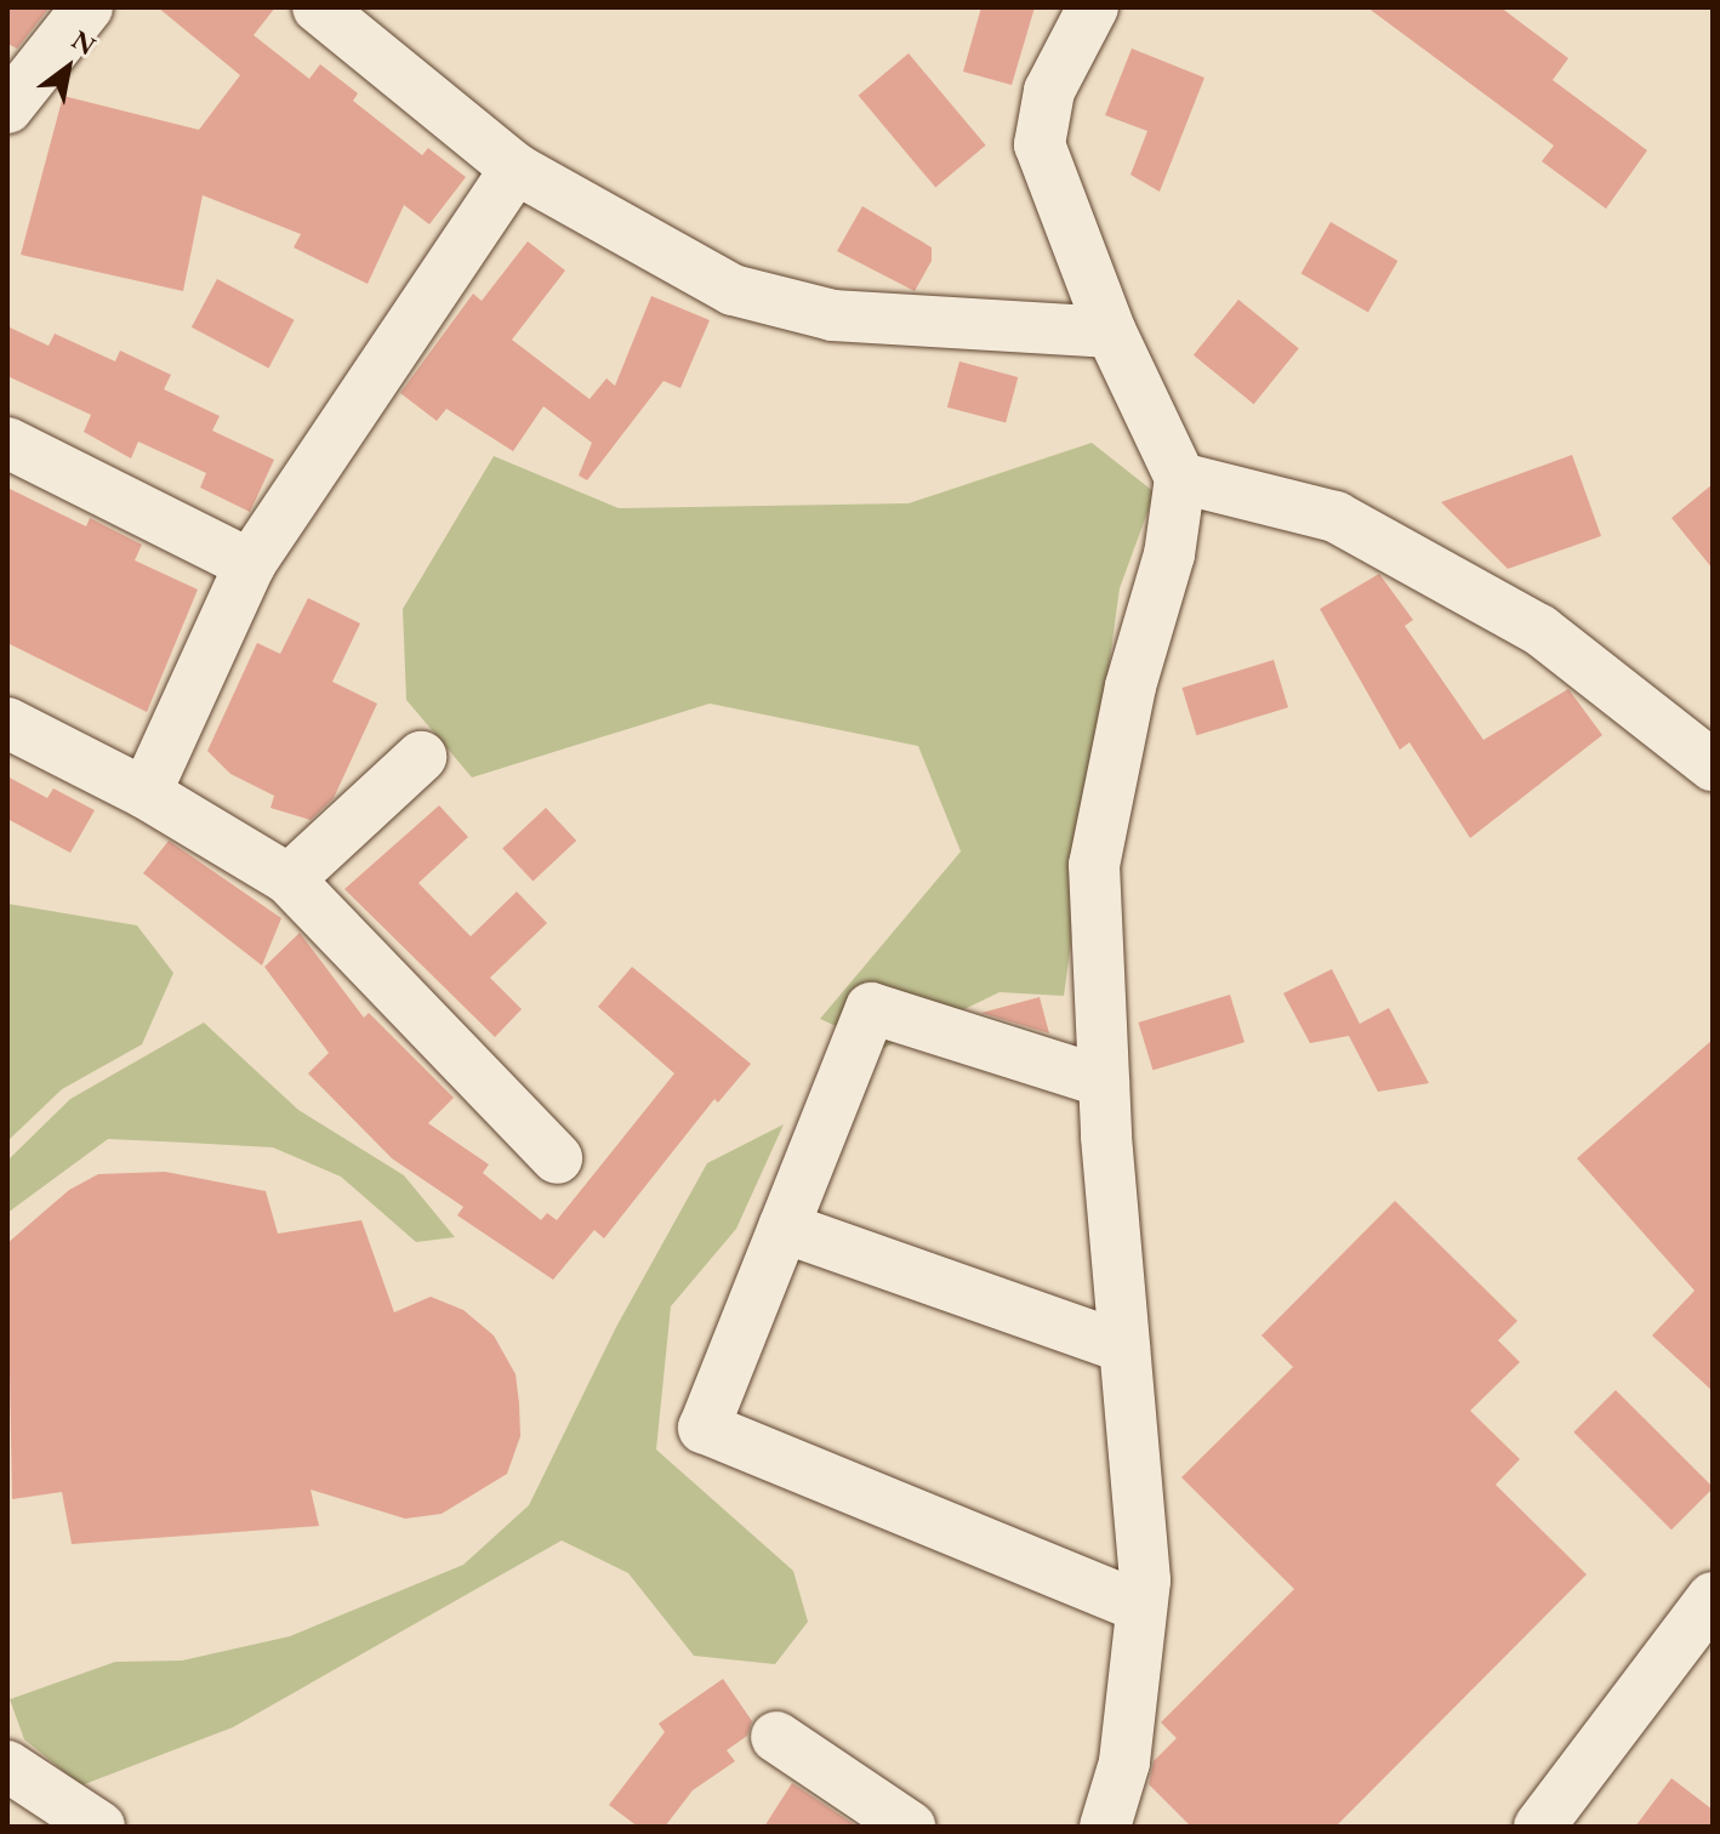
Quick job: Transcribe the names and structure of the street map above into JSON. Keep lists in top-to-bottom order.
{
  "north": "top right"
}
